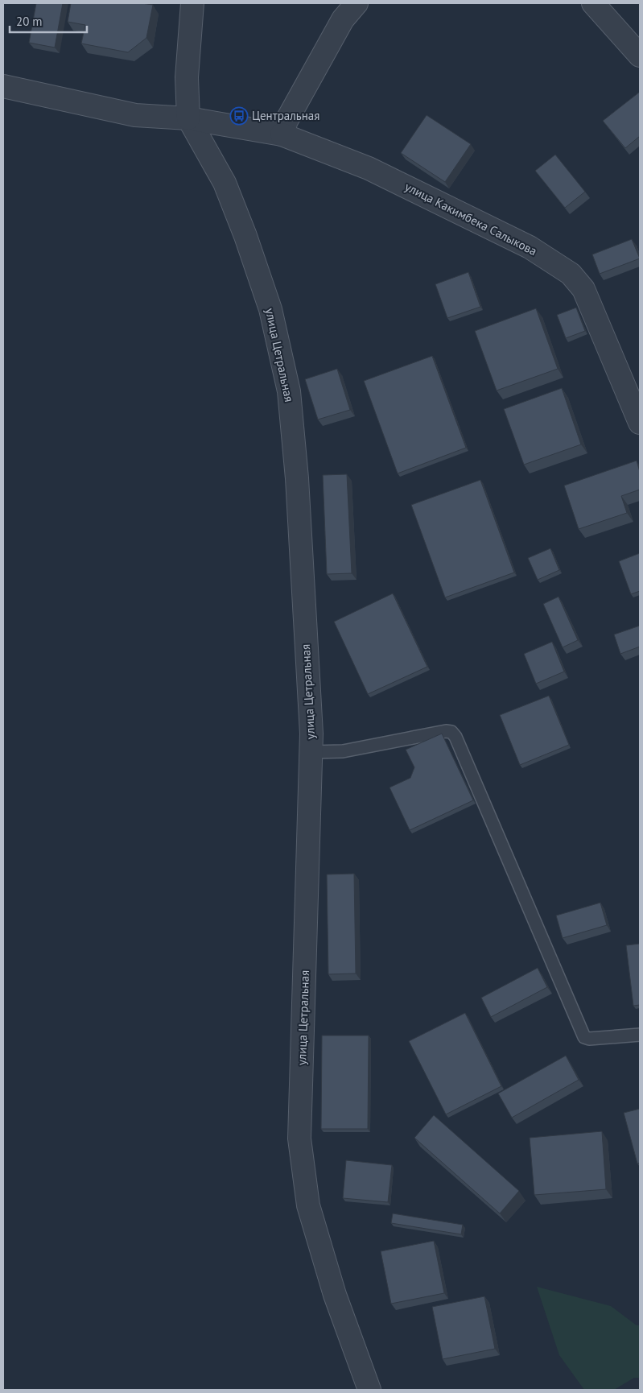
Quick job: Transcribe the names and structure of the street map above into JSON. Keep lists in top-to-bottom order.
{
  "streets": {
    "street": ["улица Какимбека Салыкова", "улица Цетральная"]
  },
  "crossings": [
    ["улица Какимбека Салыкова", "улица Цетральная"]
  ],
  "places": {
    "bus stop": ["Центральная"]
  },
  "scale_bar": "20 m"
}
